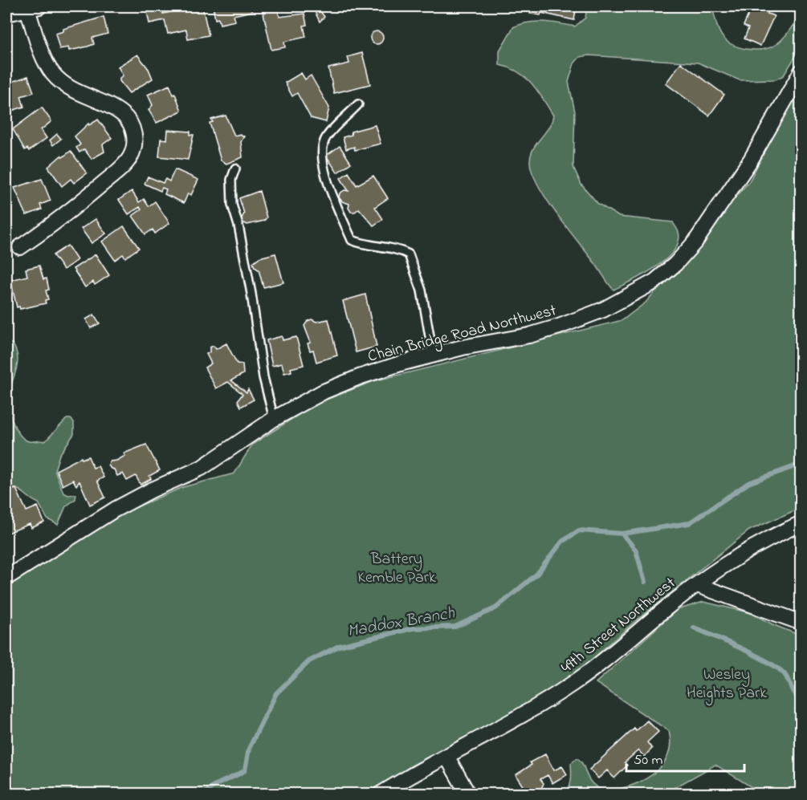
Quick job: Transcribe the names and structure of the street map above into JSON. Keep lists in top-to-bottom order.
{
  "streets": {
    "street": ["Chain Bridge Road Northwest", "49th Street Northwest"]
  },
  "water": ["Maddox Branch"],
  "parks": ["Battery Kemble Park", "Wesley Heights Park"],
  "scale_bar": "50 m"
}
